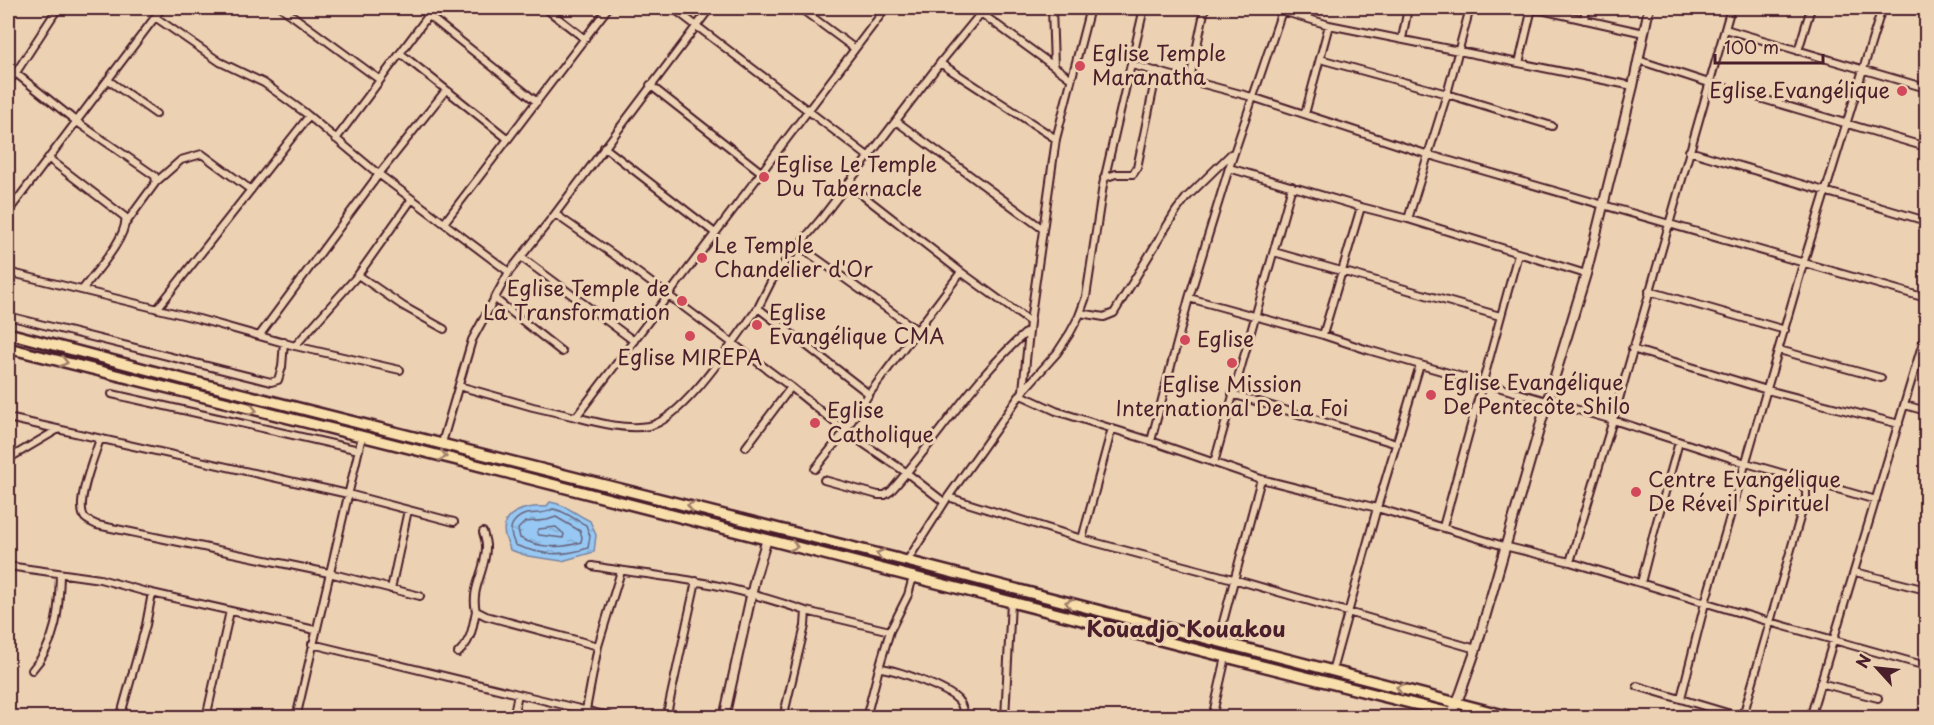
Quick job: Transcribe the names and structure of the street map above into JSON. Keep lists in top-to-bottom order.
{
  "districts": ["Kouadjo Kouakou"],
  "places": [
    "Eglise Temple Maranatha",
    "Eglise Evangélique",
    "Eglise Le Temple Du Tabernacle",
    "Le Temple Chandelier d'Or",
    "Eglise Temple de La Transformation",
    "Eglise Evangélique CMA",
    "Eglise MIREPA",
    "Eglise",
    "Eglise Mission International De La Foi",
    "Eglise Evangélique De Pentecôte Shilo",
    "Eglise Catholique",
    "Centre Evangélique De Réveil Spirituel"
  ],
  "scale_bar": "100 m",
  "north": "top left"
}
